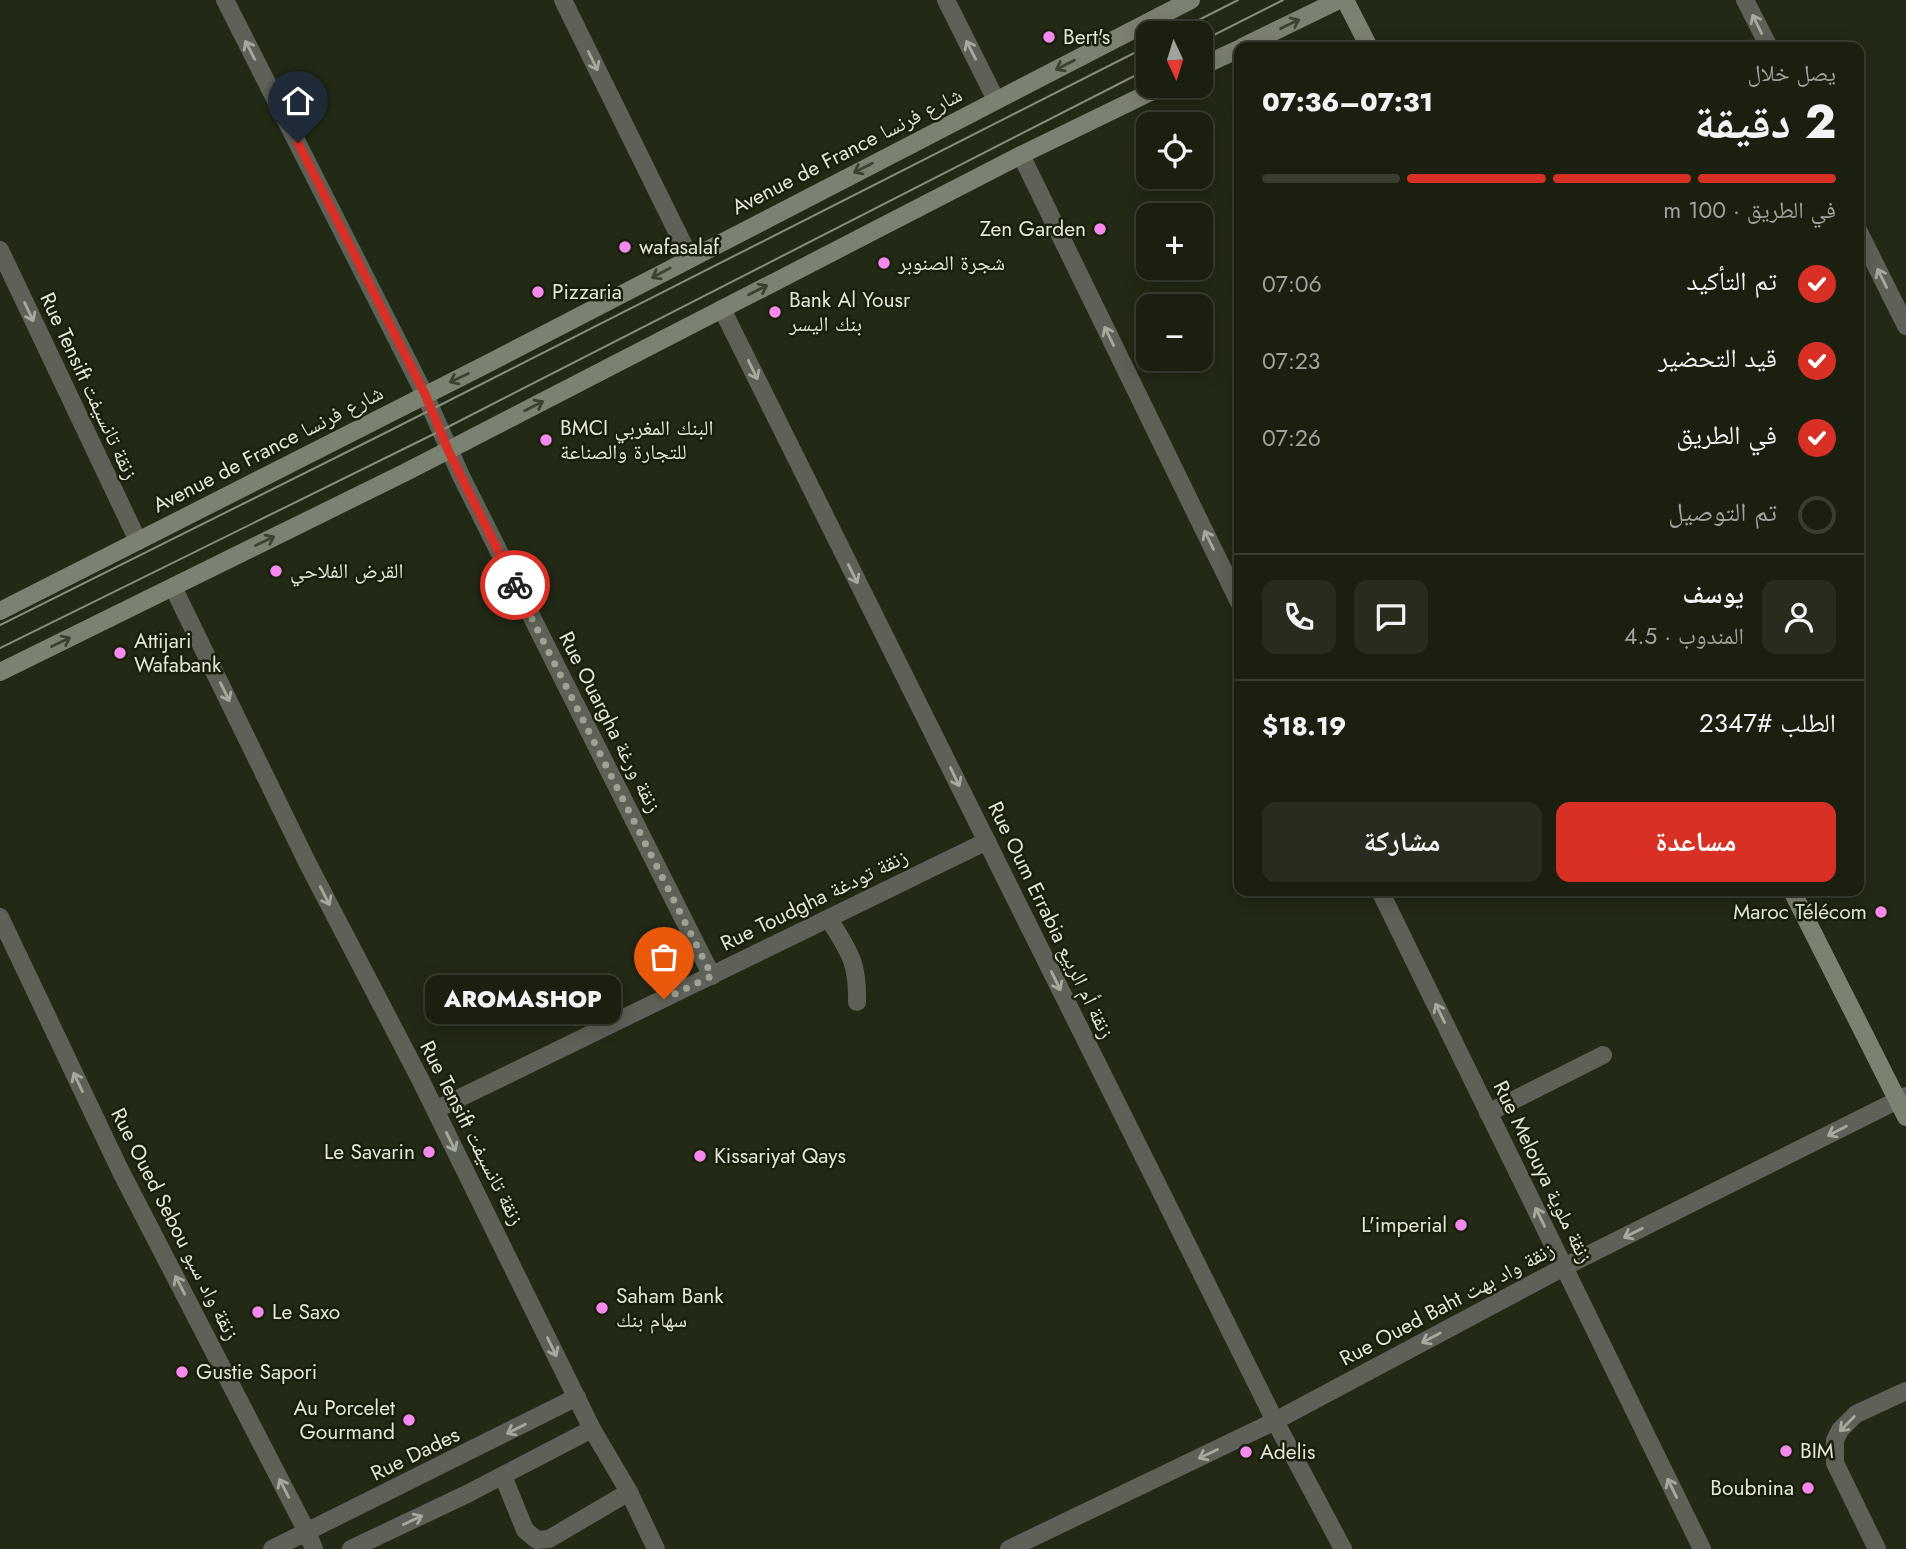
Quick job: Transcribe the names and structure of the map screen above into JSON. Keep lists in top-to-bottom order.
{
  "streets": {
    "street": [
      "Avenue de France شارع فرنسا",
      "Rue Tensift زنقة تانسيفت",
      "Rue Ouargha زنقة ورغة",
      "Rue Toudgha زنقة تودغة",
      "Rue Oum Errabia زنقة أم الربيع",
      "Rue Melouya زنقة ملوية",
      "Rue Oued Sebou زنقة واد سبو",
      "Rue Oued Baht زنقة واد بهت",
      "Rue Dades"
    ]
  },
  "crossings": [
    ["Avenue de France شارع فرنسا", "Rue Tensift زنقة تانسيفت"],
    ["Avenue de France شارع فرنسا", "Rue Ouargha زنقة ورغة"],
    ["Rue Tensift زنقة تانسيفت", "Rue Toudgha زنقة تودغة"],
    ["Rue Tensift زنقة تانسيفت", "Rue Dades"],
    ["Rue Ouargha زنقة ورغة", "Rue Toudgha زنقة تودغة"],
    ["Rue Toudgha زنقة تودغة", "Rue Oum Errabia زنقة أم الربيع"],
    ["Rue Oum Errabia زنقة أم الربيع", "Rue Oued Baht زنقة واد بهت"],
    ["Rue Melouya زنقة ملوية", "Rue Oued Baht زنقة واد بهت"],
    ["Rue Oued Sebou زنقة واد سبو", "Rue Dades"]
  ],
  "one_way": [
    "Rue Tensift زنقة تانسيفت",
    "Rue Oum Errabia زنقة أم الربيع",
    "Rue Melouya زنقة ملوية",
    "Rue Oued Sebou زنقة واد سبو",
    "Rue Oued Baht زنقة واد بهت"
  ],
  "places": [
    "Bert's",
    "Zen Garden",
    "wafasalaf",
    "شجرة الصنوبر",
    "Pizzaria",
    "Bank Al Yousr بنك اليسر",
    "BMCI البنك المغربي للتجارة والصناعة",
    "القرض الفلاحي",
    "Attijari Wafabank",
    "Maroc Télécom",
    "AROMASHOP",
    "Le Savarin",
    "Kissariyat Qays",
    "L'imperial",
    "Saham Bank سهام بنك",
    "Le Saxo",
    "Gustie Sapori",
    "Au Porcelet Gourmand",
    "BIM",
    "Adelis",
    "Boubnina"
  ],
  "north": "bottom",
  "page": {
    "map_buttons": ["+", "−"],
    "heading": ["2 دقيقة", "يصل خلال", "07:31–07:36"],
    "panel": [
      "يوسف",
      "المندوب · 4.5",
      "الطلب #2347",
      "$18.19"
    ],
    "bar": "في الطريق · 100 m",
    "list": [
      ["تم التأكيد", "07:06"],
      ["قيد التحضير", "07:23"],
      ["في الطريق", "07:26"],
      "تم التوصيل"
    ],
    "buttons": ["مساعدة", "مشاركة"],
    "bubble": "AROMASHOP"
  }
}
